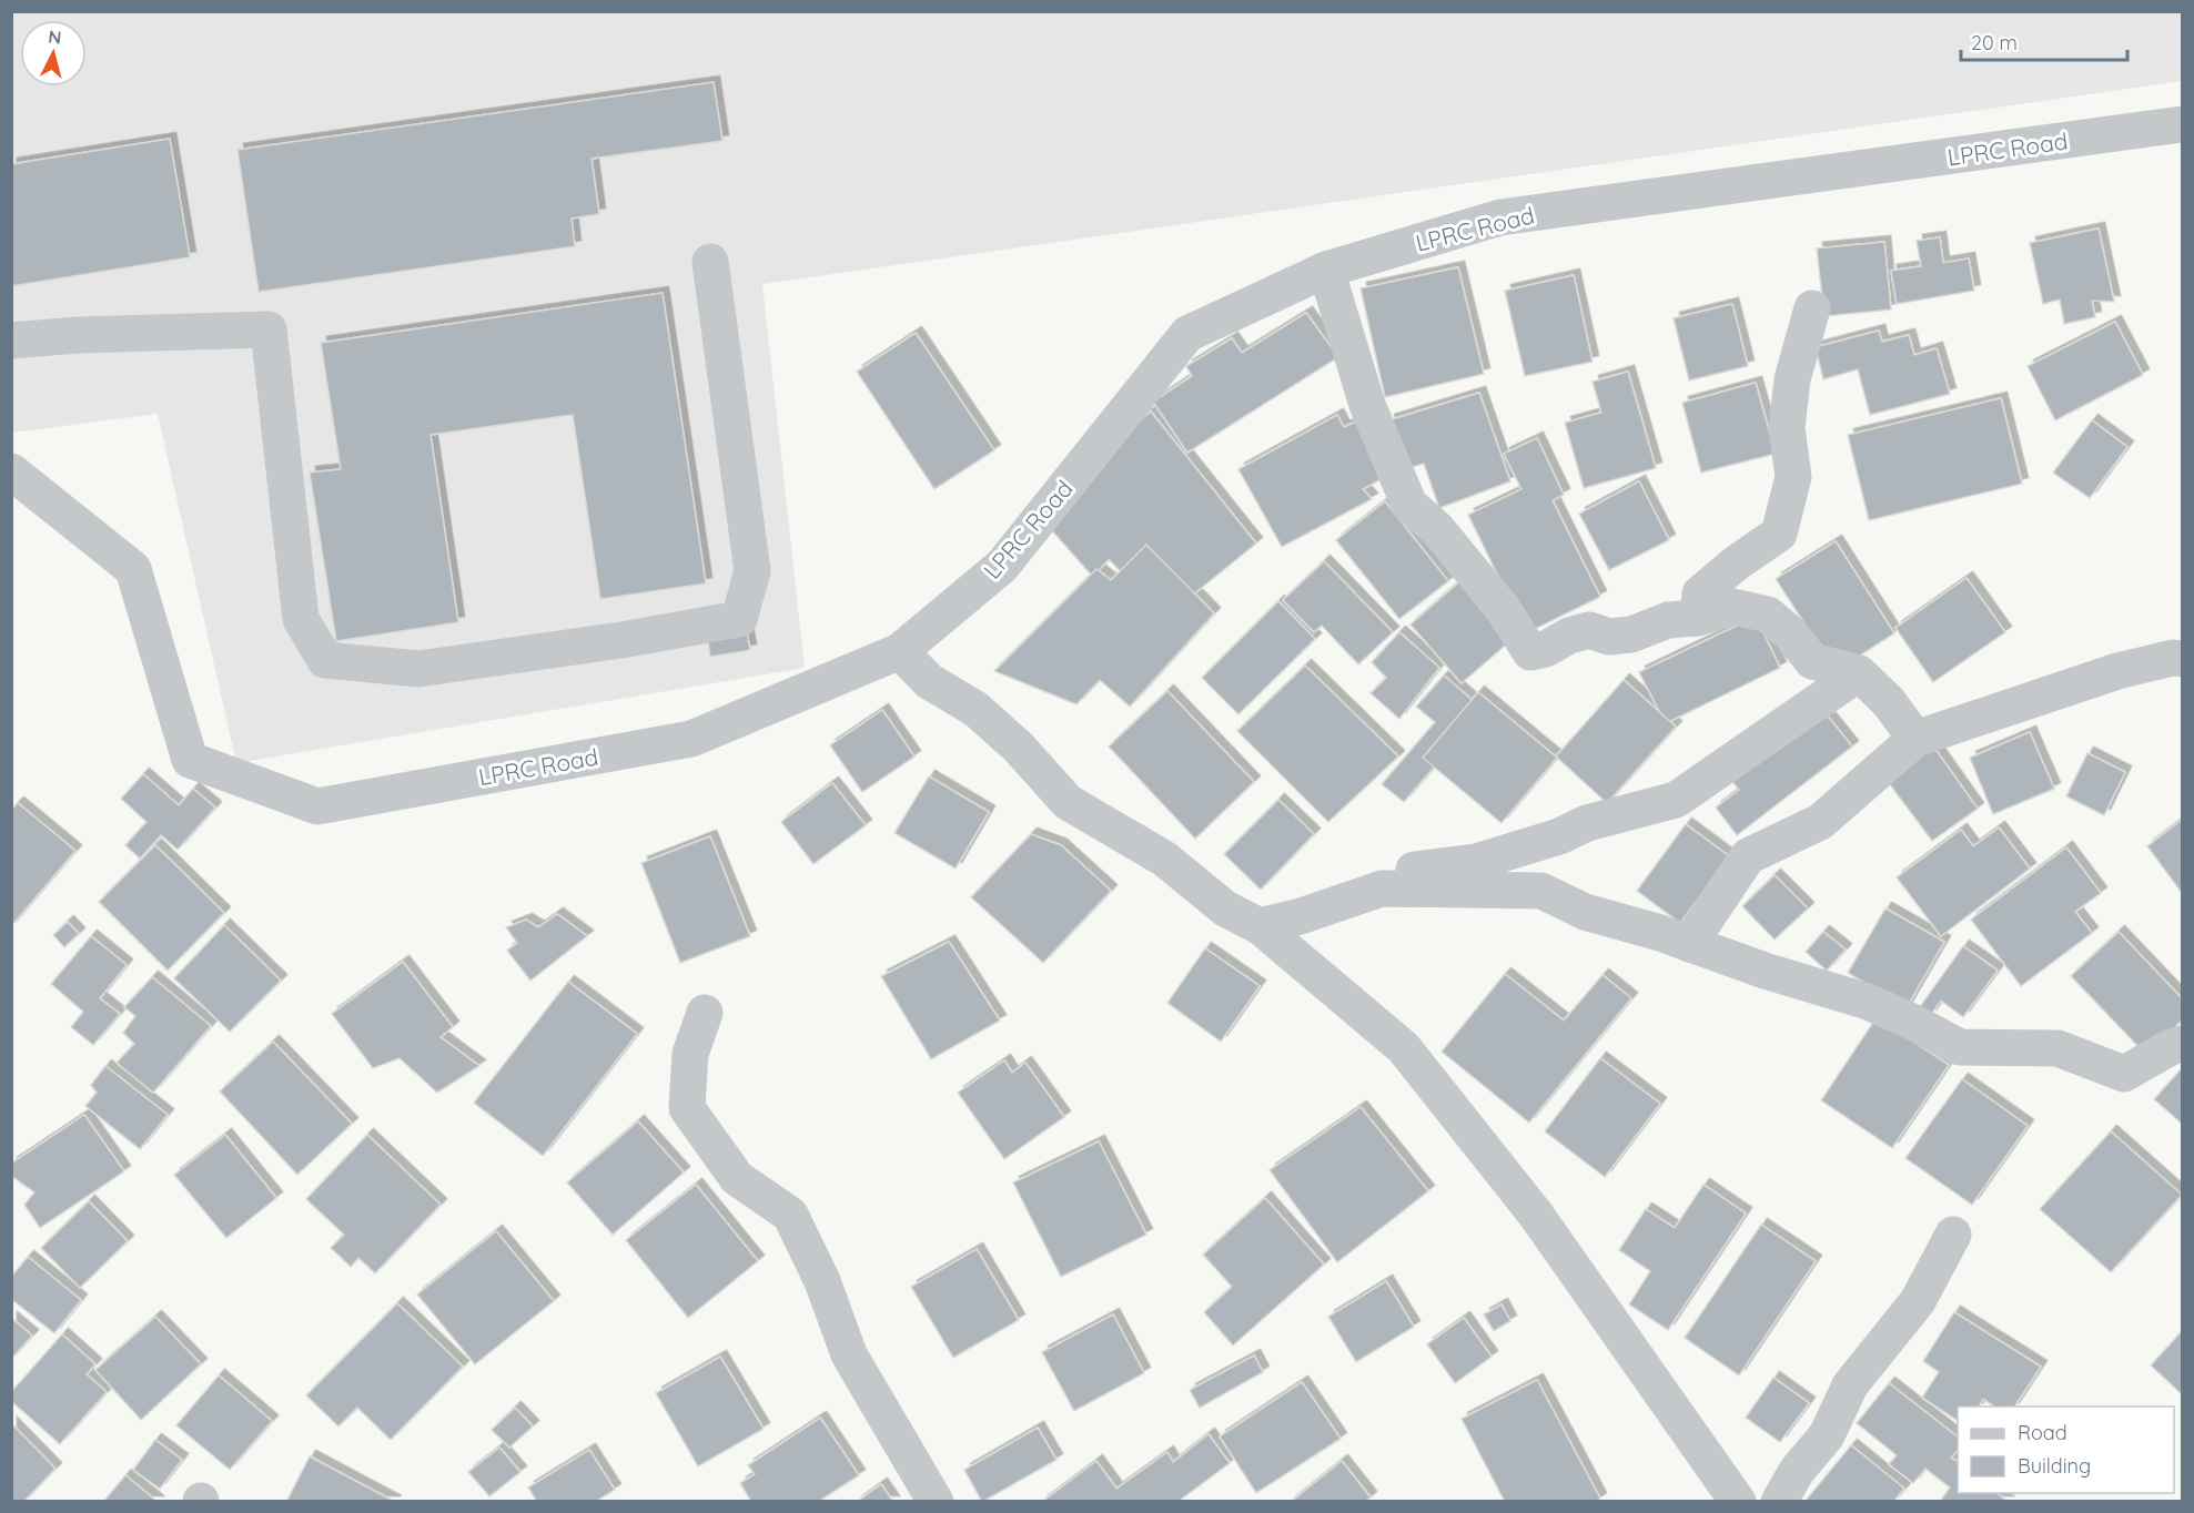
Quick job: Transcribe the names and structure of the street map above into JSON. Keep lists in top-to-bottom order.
{
  "streets": {
    "street": ["LPRC Road"]
  },
  "legend": ["Road", "Building"],
  "scale_bar": "20 m",
  "north": "top"
}
